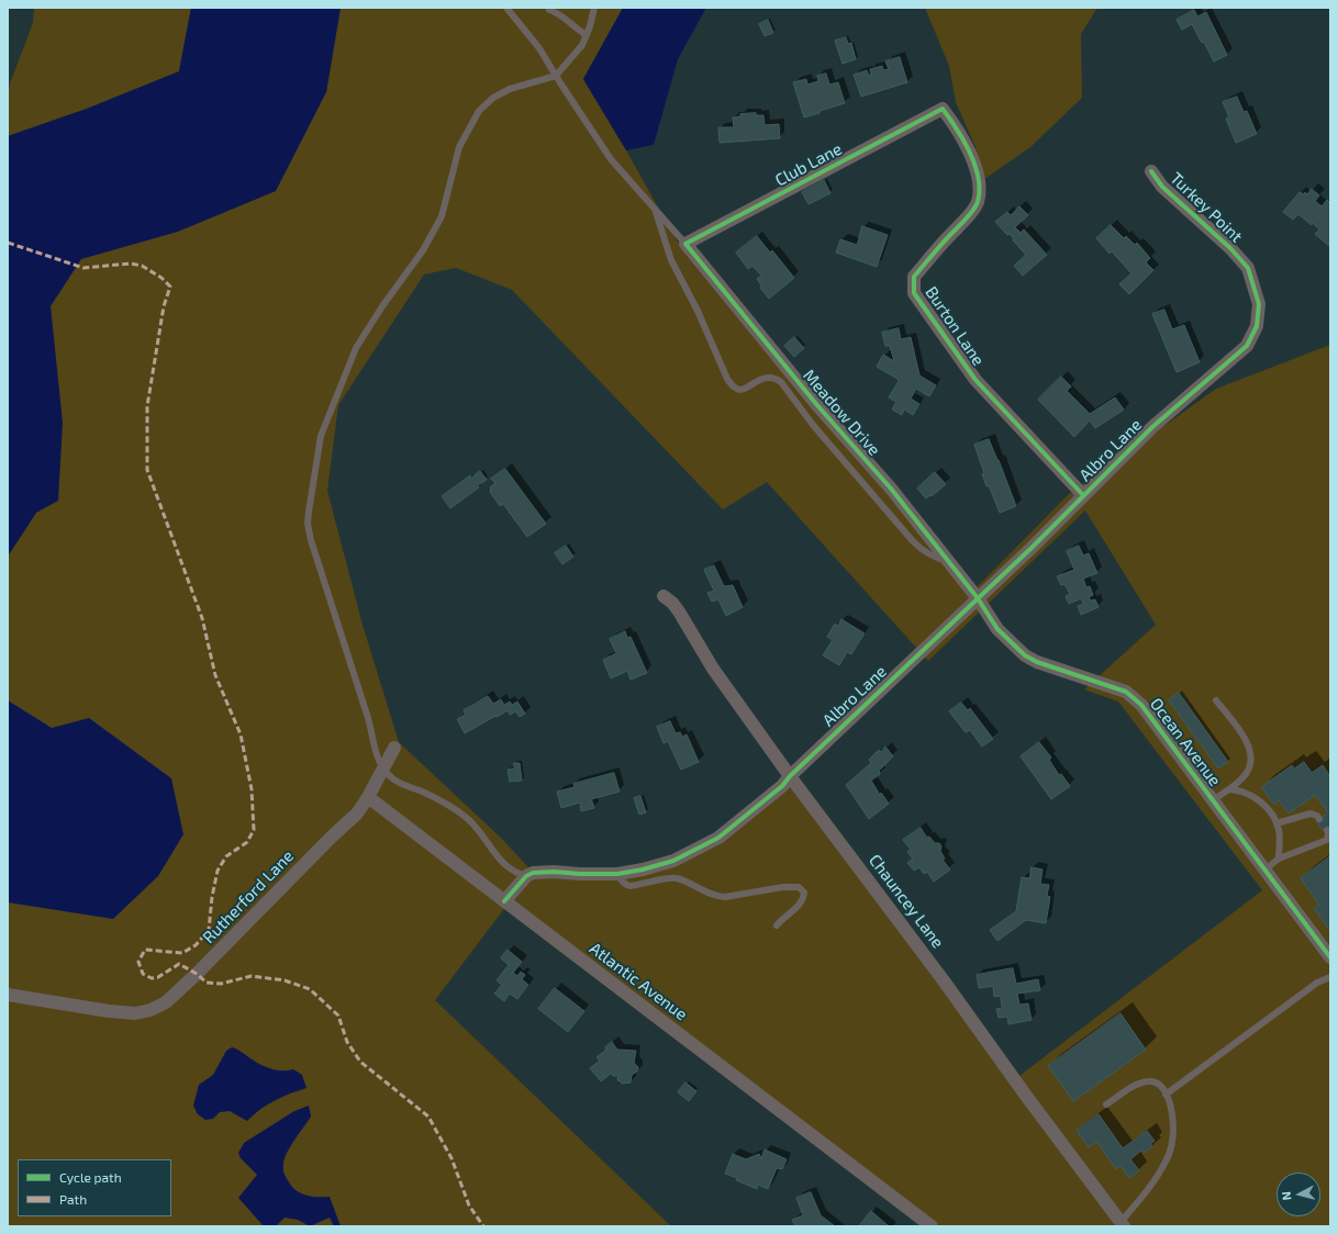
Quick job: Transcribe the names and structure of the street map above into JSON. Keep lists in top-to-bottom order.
{
  "streets": {
    "street": [
      "Club Lane",
      "Turkey Point",
      "Burton Lane",
      "Meadow Drive",
      "Albro Lane",
      "Ocean Avenue",
      "Rutherford Lane",
      "Chauncey Lane",
      "Atlantic Avenue"
    ]
  },
  "crossings": [
    ["Club Lane", "Burton Lane"],
    ["Club Lane", "Meadow Drive"],
    ["Turkey Point", "Albro Lane"],
    ["Burton Lane", "Albro Lane"],
    ["Meadow Drive", "Albro Lane"],
    ["Meadow Drive", "Ocean Avenue"],
    ["Albro Lane", "Ocean Avenue"],
    ["Albro Lane", "Chauncey Lane"],
    ["Rutherford Lane", "Atlantic Avenue"]
  ],
  "legend": ["Cycle path", "Path"],
  "north": "left"
}
